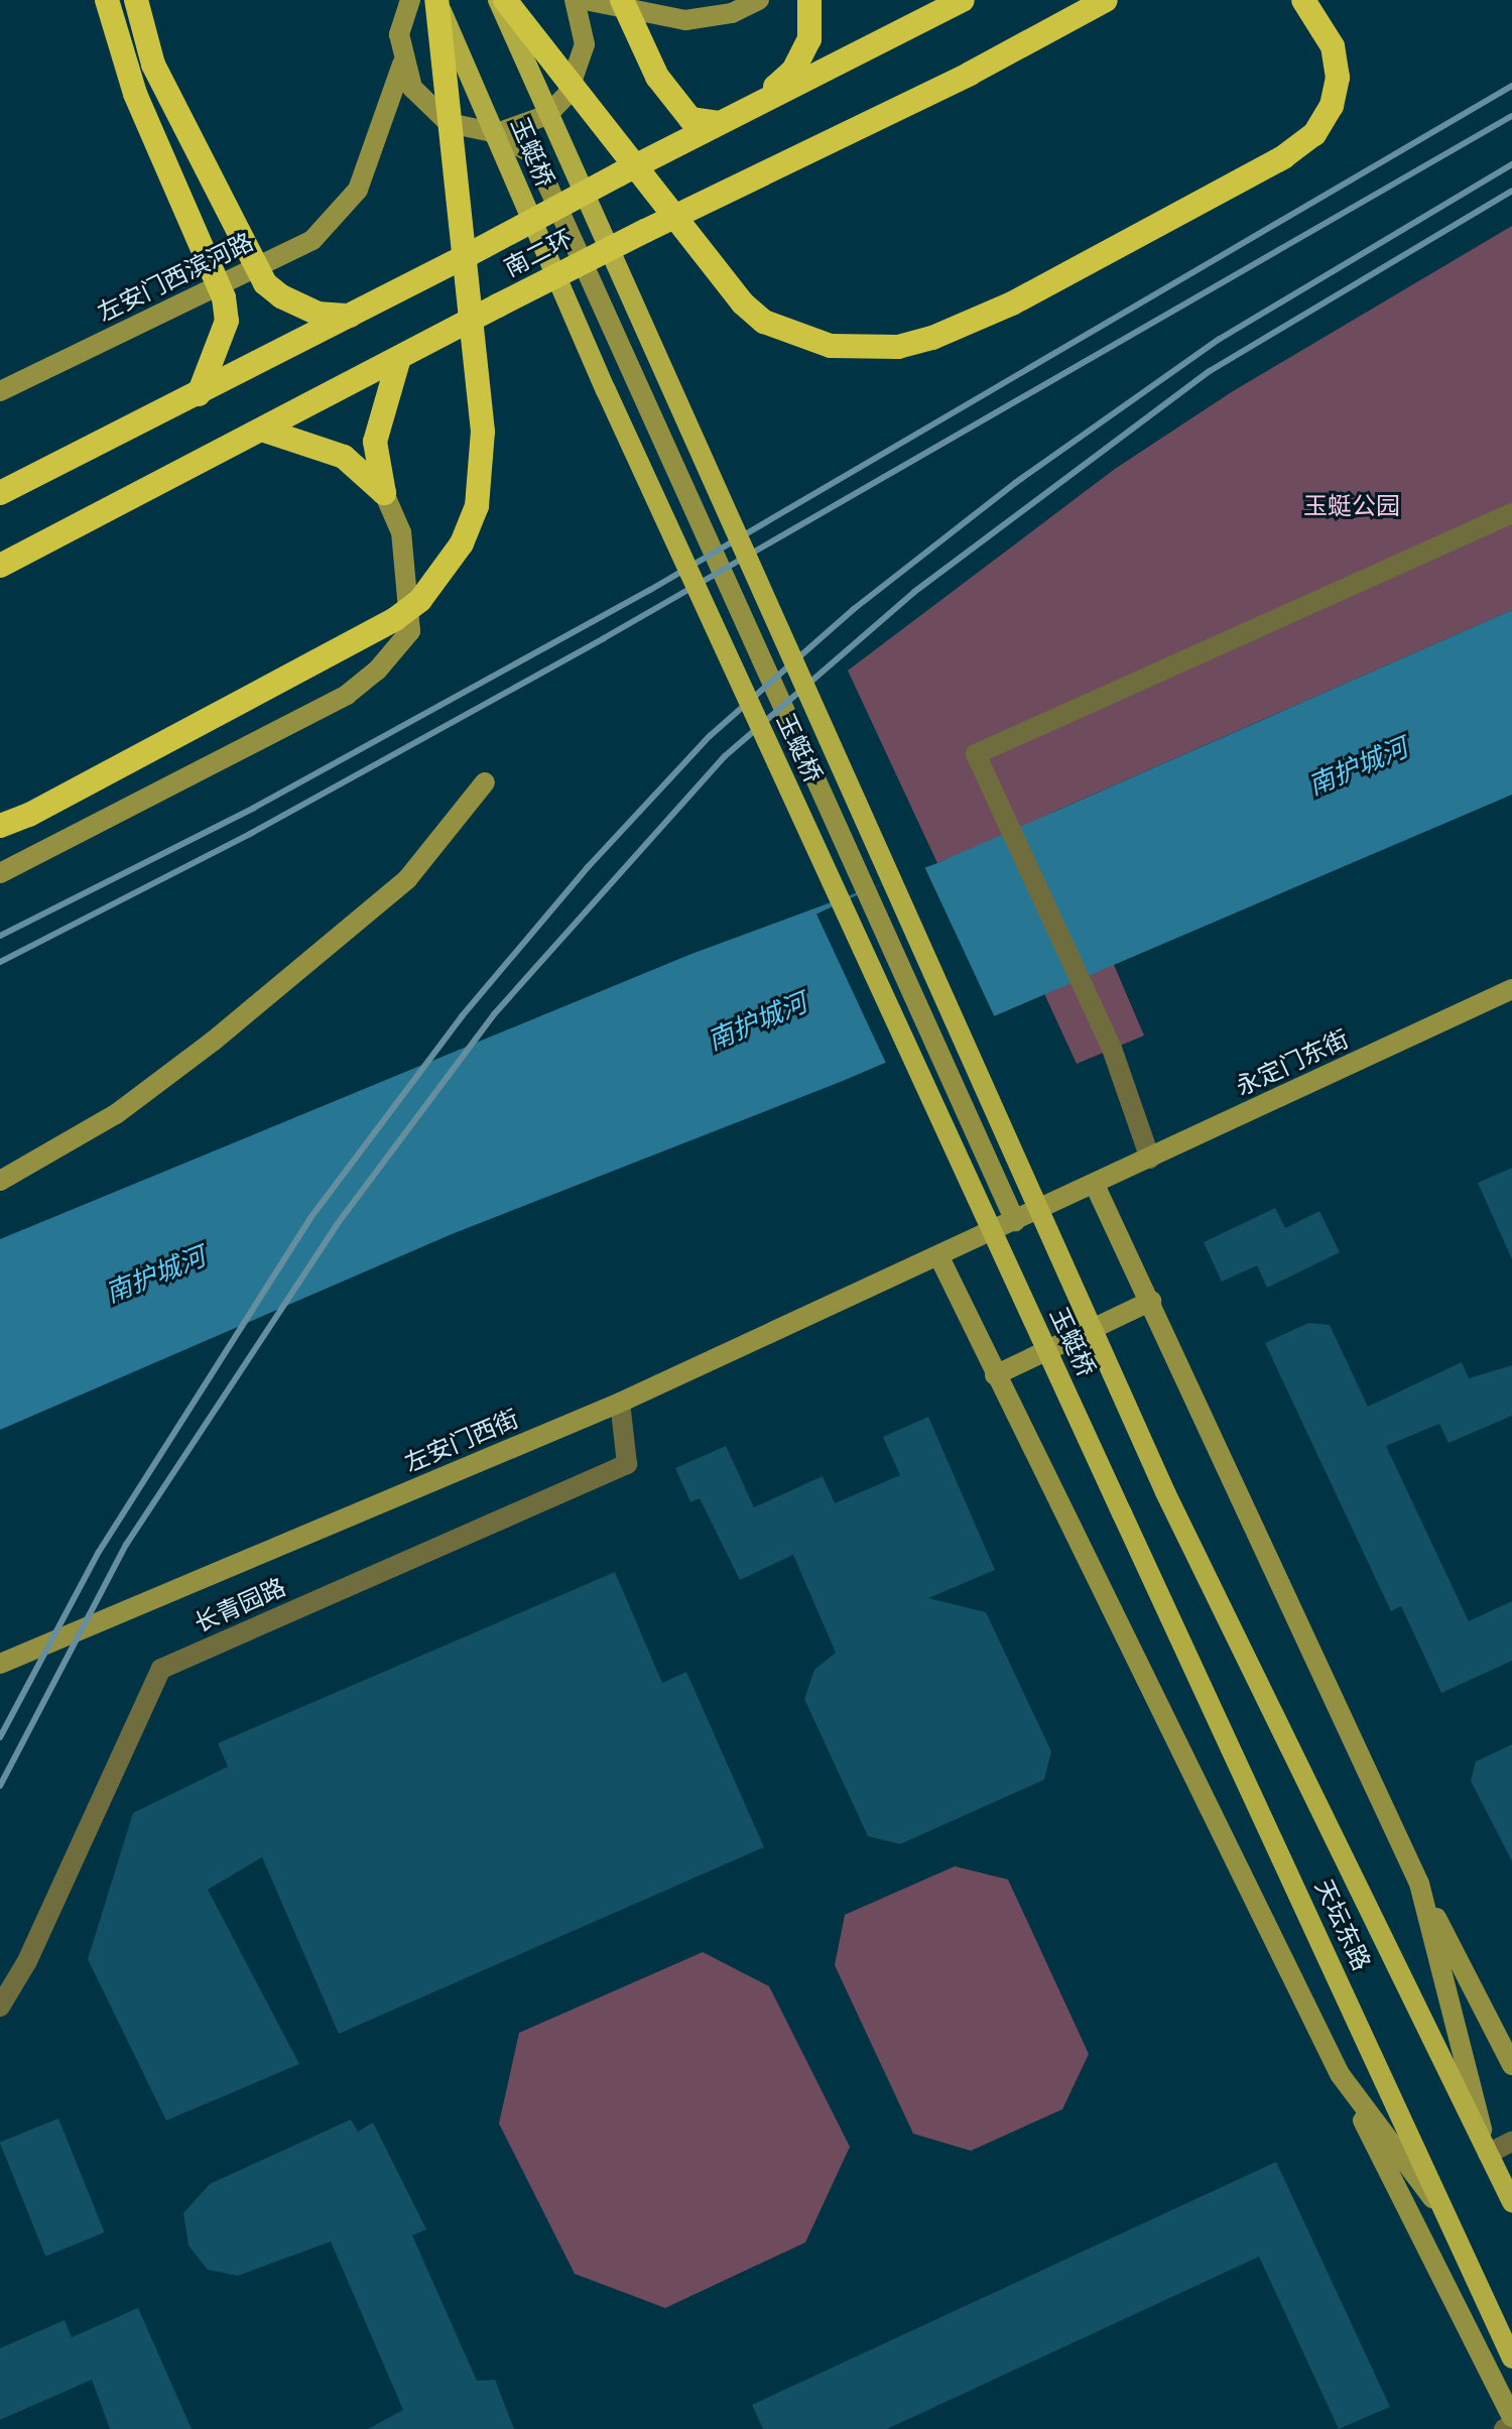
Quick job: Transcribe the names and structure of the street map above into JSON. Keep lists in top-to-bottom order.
{
  "streets": {
    "highway": ["南二环"],
    "main road": ["玉蜓桥", "天坛东路"],
    "street": [
      "左安门西滨河路",
      "永定门东街",
      "左安门西街",
      "长青园路"
    ]
  },
  "crossings": [
    ["玉蜓桥", "天坛东路"],
    ["永定门东街", "左安门西街"],
    ["左安门西街", "长青园路"]
  ],
  "water": ["南护城河"],
  "parks": ["玉蜓公园"]
}
